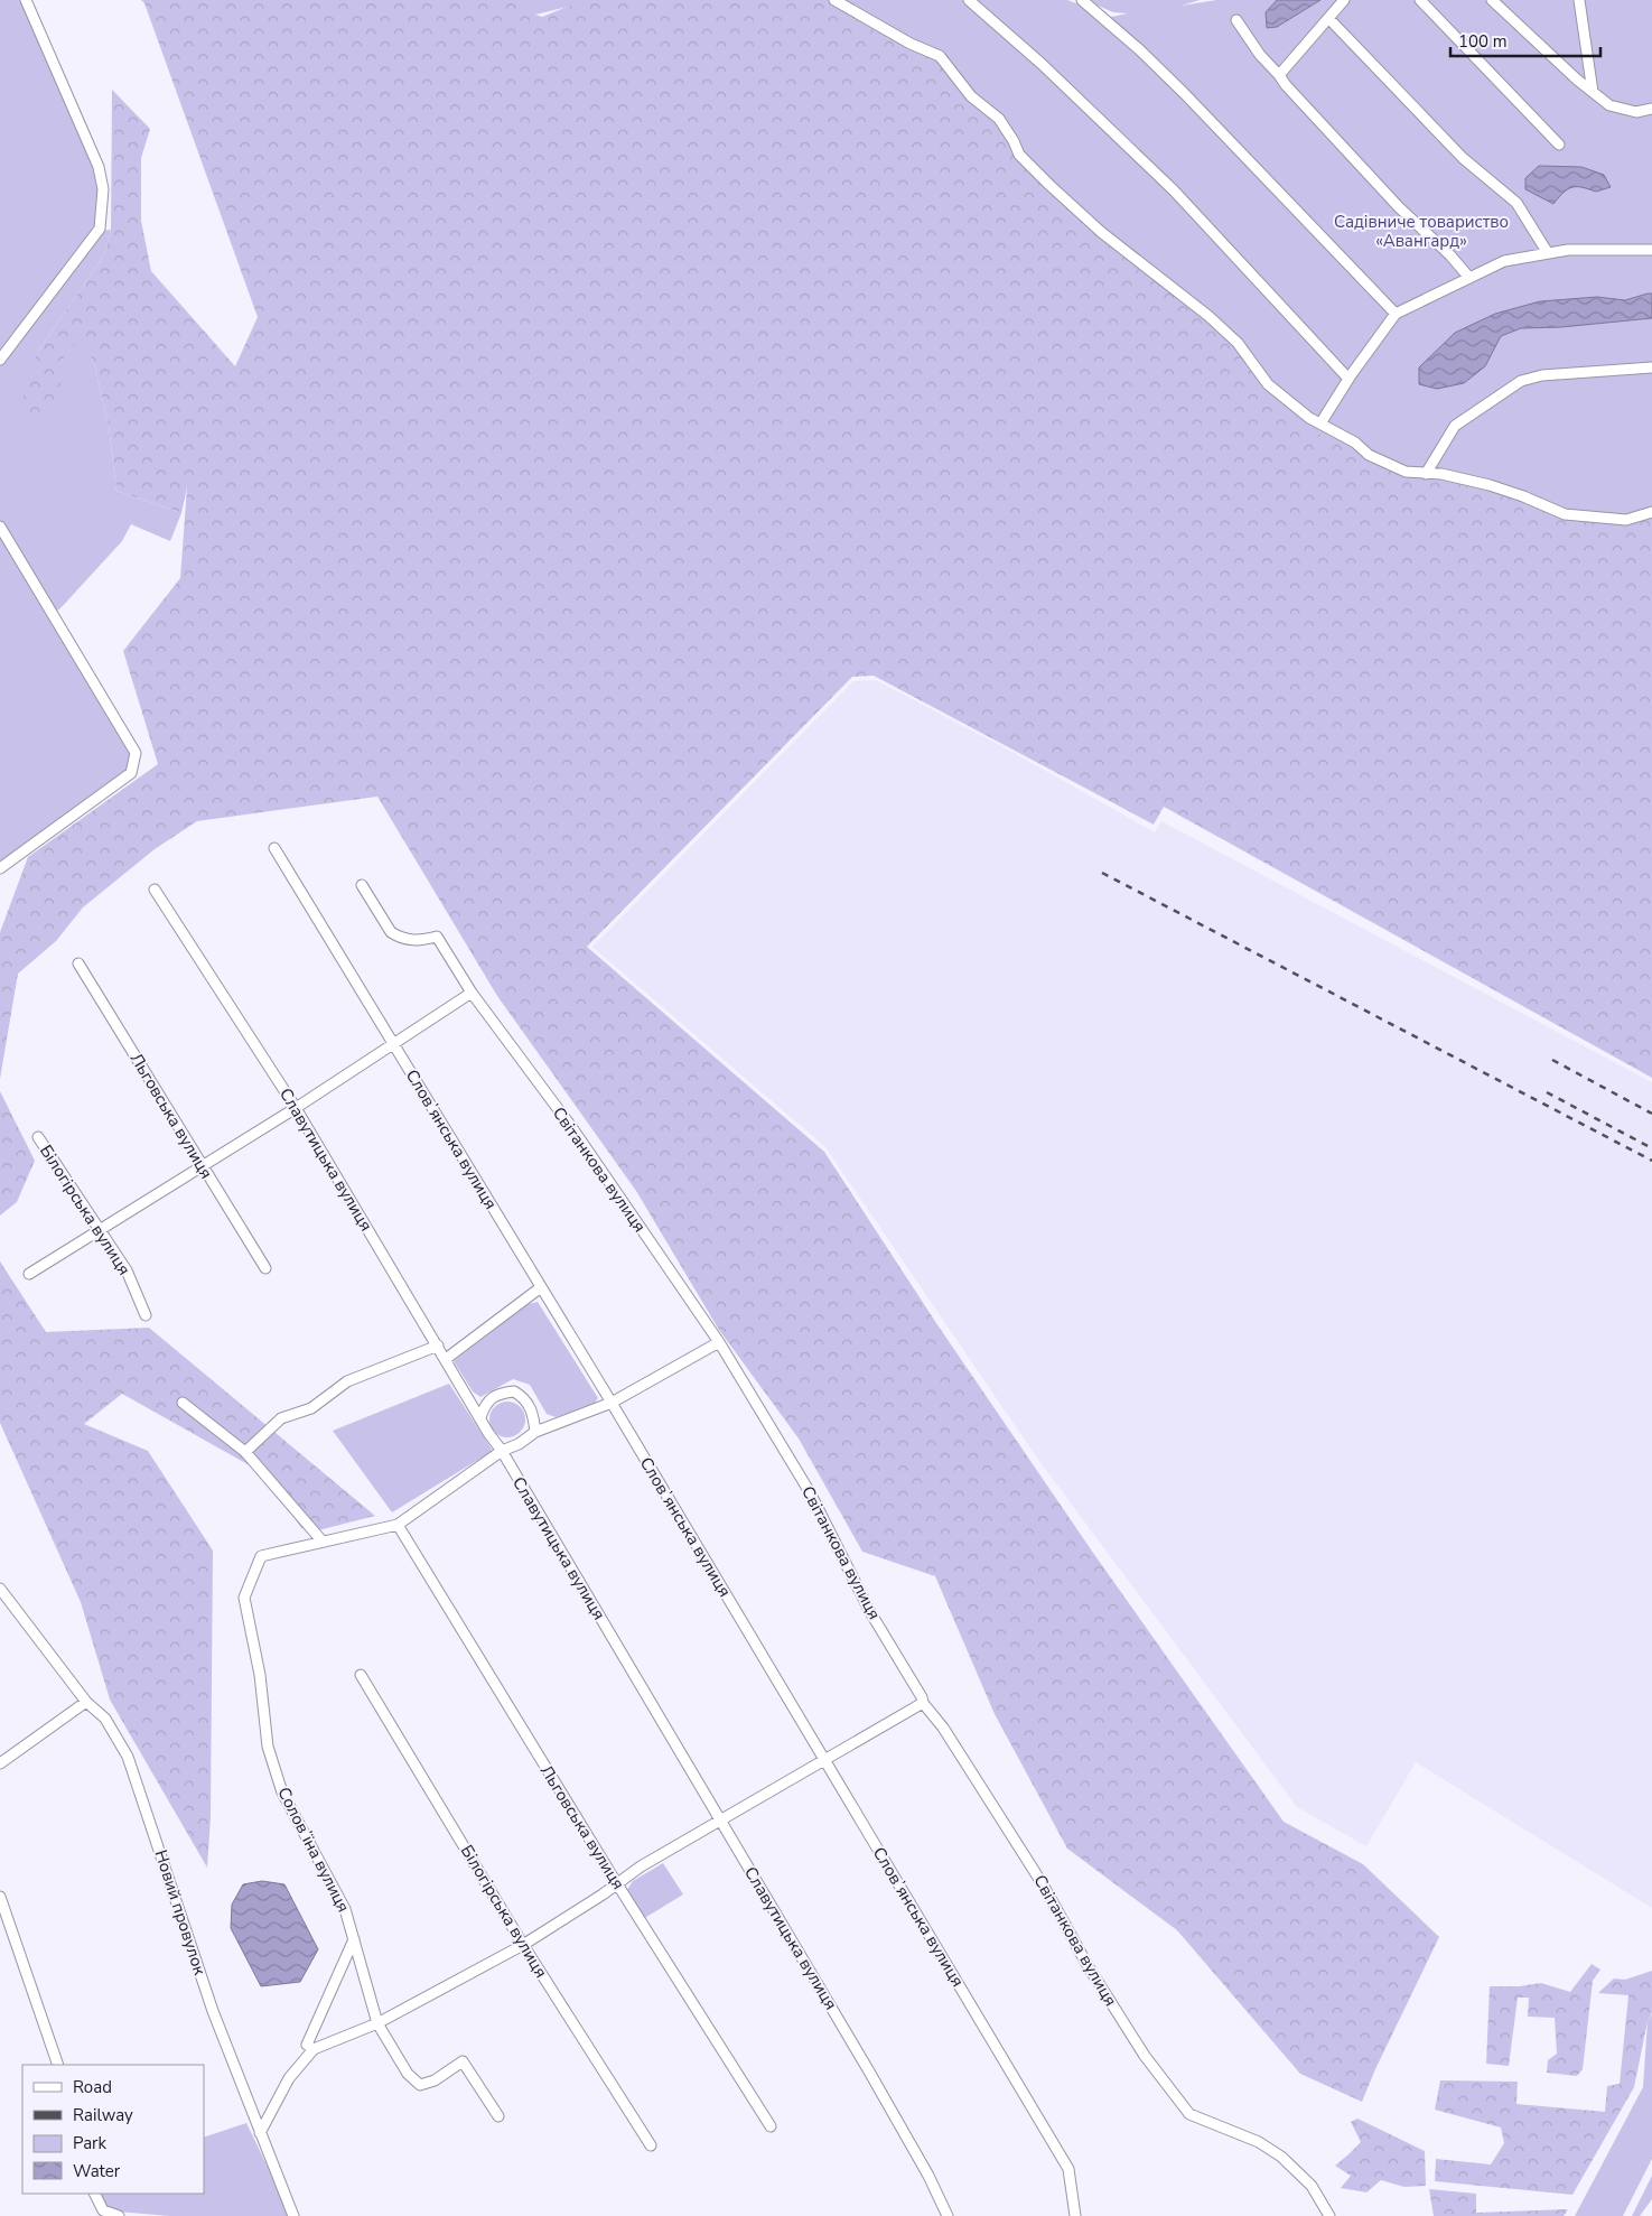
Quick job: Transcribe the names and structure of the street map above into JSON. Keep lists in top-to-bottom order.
{
  "streets": {
    "street": [
      "Льговська вулиця",
      "Словʼянська вулиця",
      "Славутицька вулиця",
      "Світанкова вулиця",
      "Білогірська вулиця",
      "Соловʼїна вулиця",
      "Новий провулок"
    ]
  },
  "parks": ["Садівниче товариство «Авангард»"],
  "legend": [
    "Road",
    "Railway",
    "Park",
    "Water"
  ],
  "scale_bar": "100 m"
}
